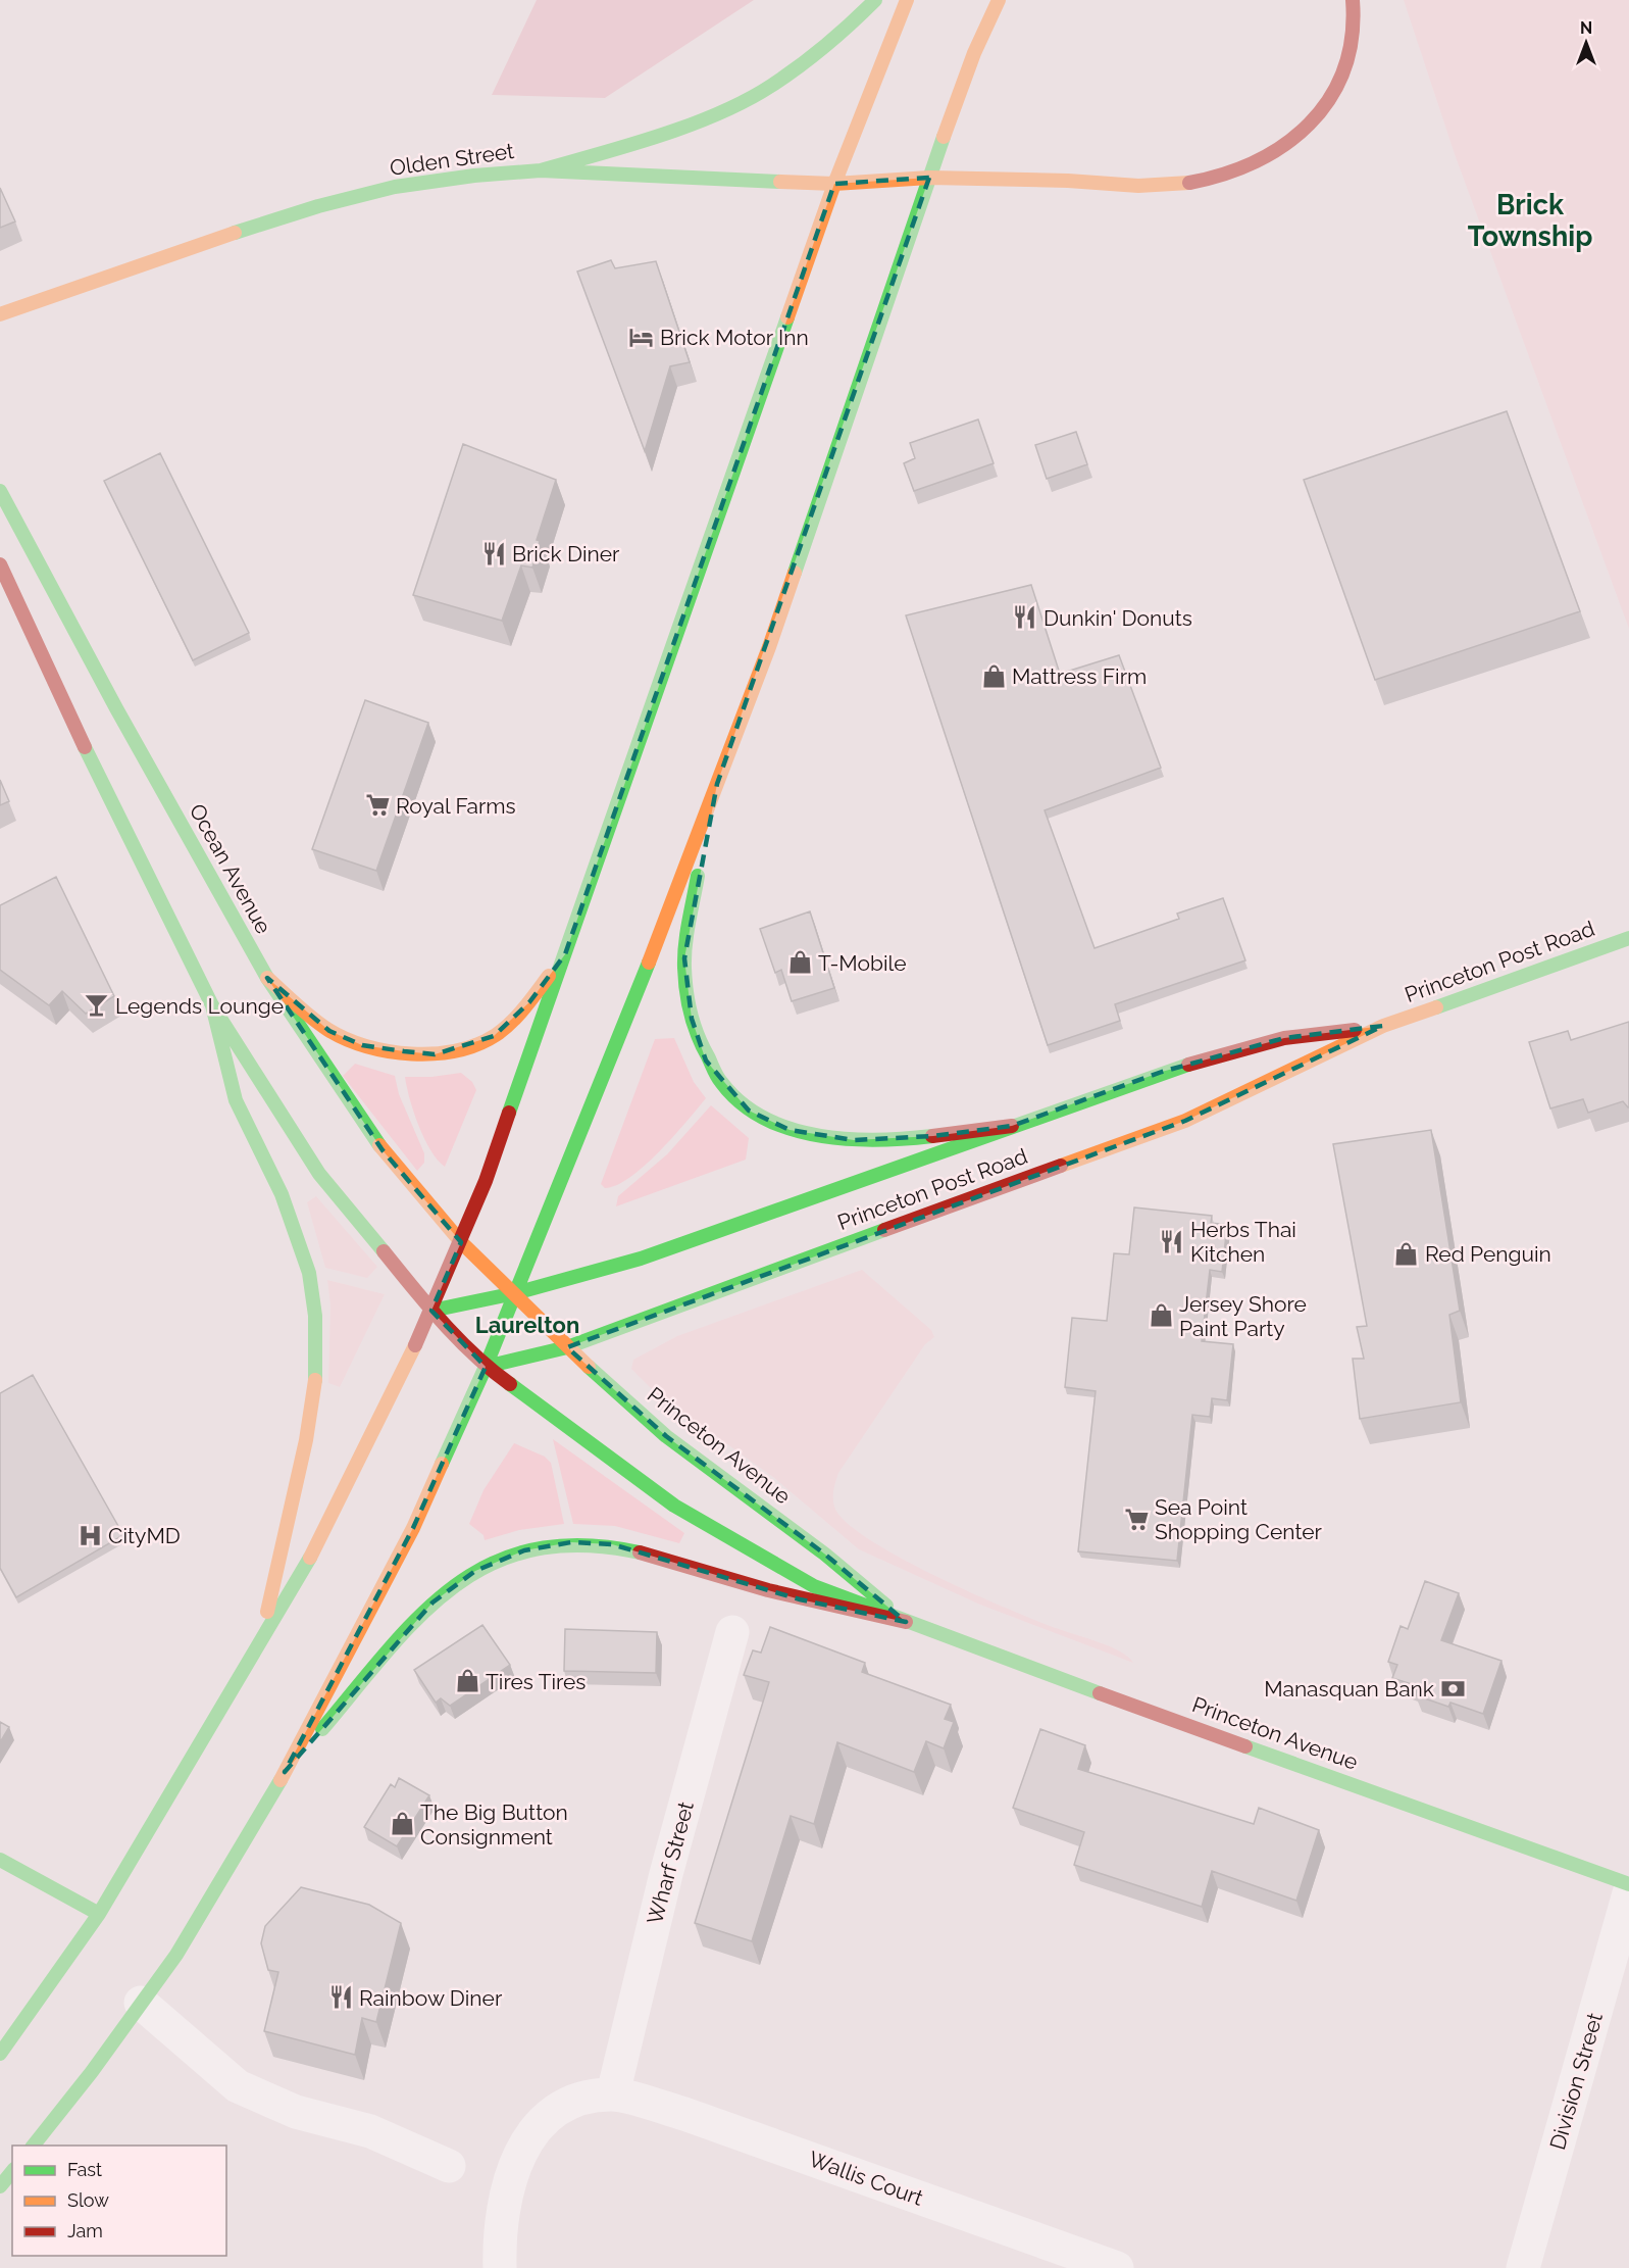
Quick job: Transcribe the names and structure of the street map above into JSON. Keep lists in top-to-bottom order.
{
  "streets": {
    "main road": [
      "Olden Street",
      "Ocean Avenue",
      "Princeton Post Road",
      "Princeton Avenue"
    ],
    "street": ["Wharf Street", "Division Street", "Wallis Court"]
  },
  "crossings": [
    ["Ocean Avenue", "Princeton Post Road"],
    ["Ocean Avenue", "Princeton Avenue"],
    ["Princeton Post Road", "Princeton Avenue"],
    ["Wharf Street", "Wallis Court"]
  ],
  "districts": ["Brick Township", "Laurelton"],
  "places": {
    "hotel": ["Brick Motor Inn"],
    "restaurant": [
      "Brick Diner",
      "Dunkin' Donuts",
      "Herbs Thai Kitchen",
      "Rainbow Diner"
    ],
    "shop": [
      "Mattress Firm",
      "T-Mobile",
      "Red Penguin",
      "Jersey Shore Paint Party",
      "Tires Tires",
      "The Big Button Consignment"
    ],
    "supermarket": ["Royal Farms", "Sea Point Shopping Center"],
    "bar": ["Legends Lounge"],
    "hospital": ["CityMD"],
    "bank": ["Manasquan Bank"]
  },
  "legend": ["Fast", "Slow", "Jam"],
  "north": "top"
}
